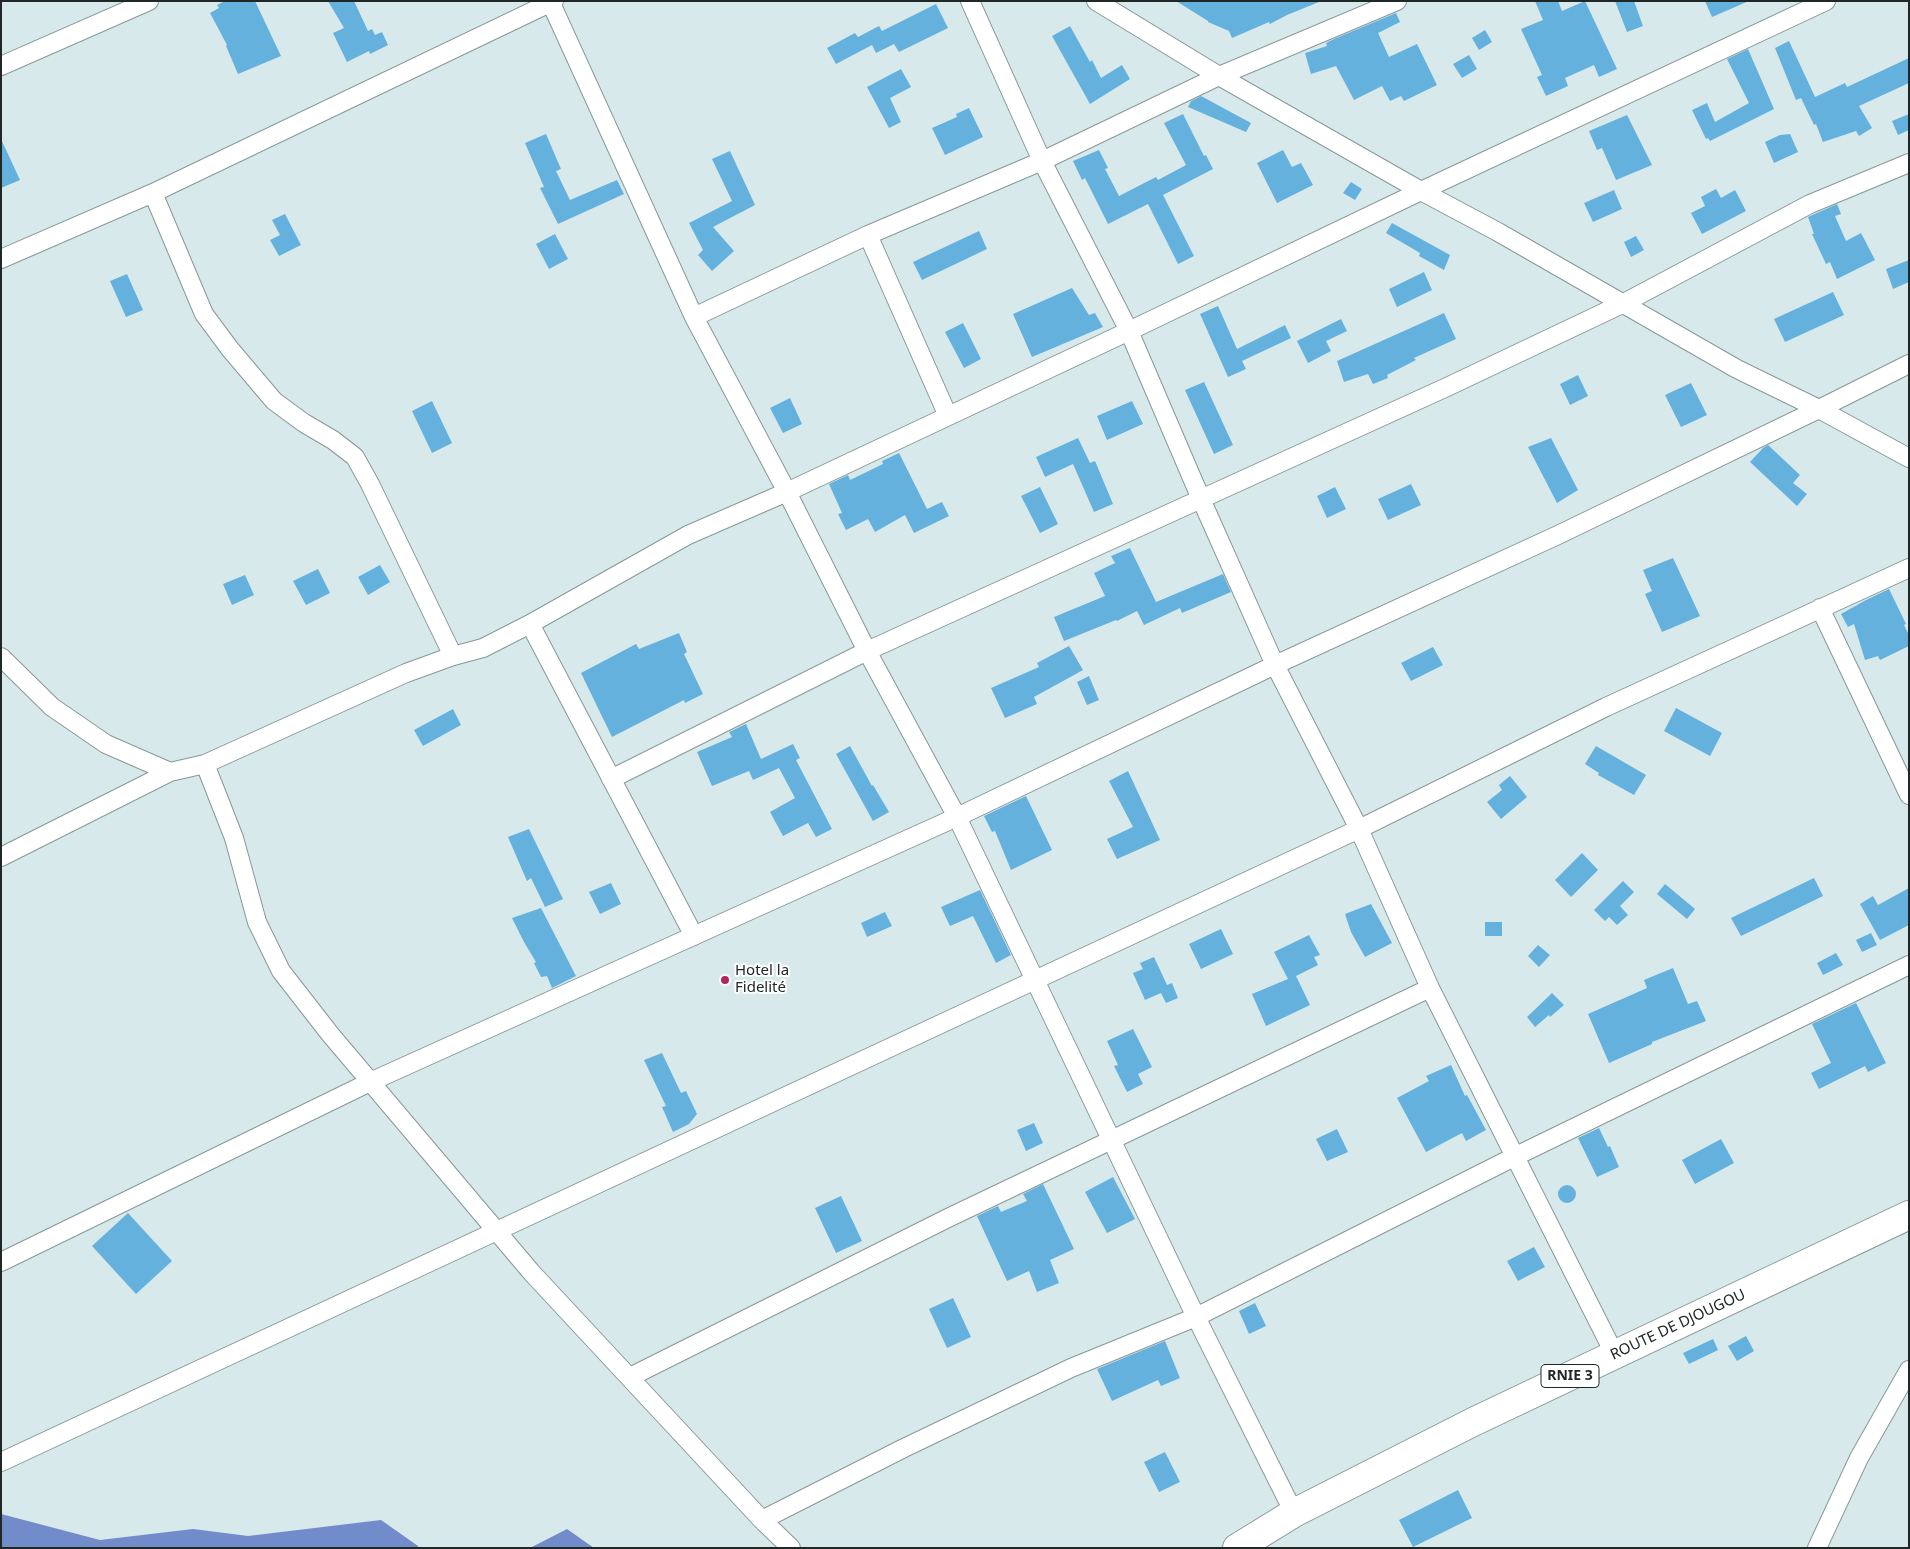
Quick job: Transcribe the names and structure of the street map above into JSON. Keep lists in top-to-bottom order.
{
  "streets": {
    "highway": ["ROUTE DE DJOUGOU", "RNIE 3"]
  },
  "places": ["Hotel la Fidelité"]
}
